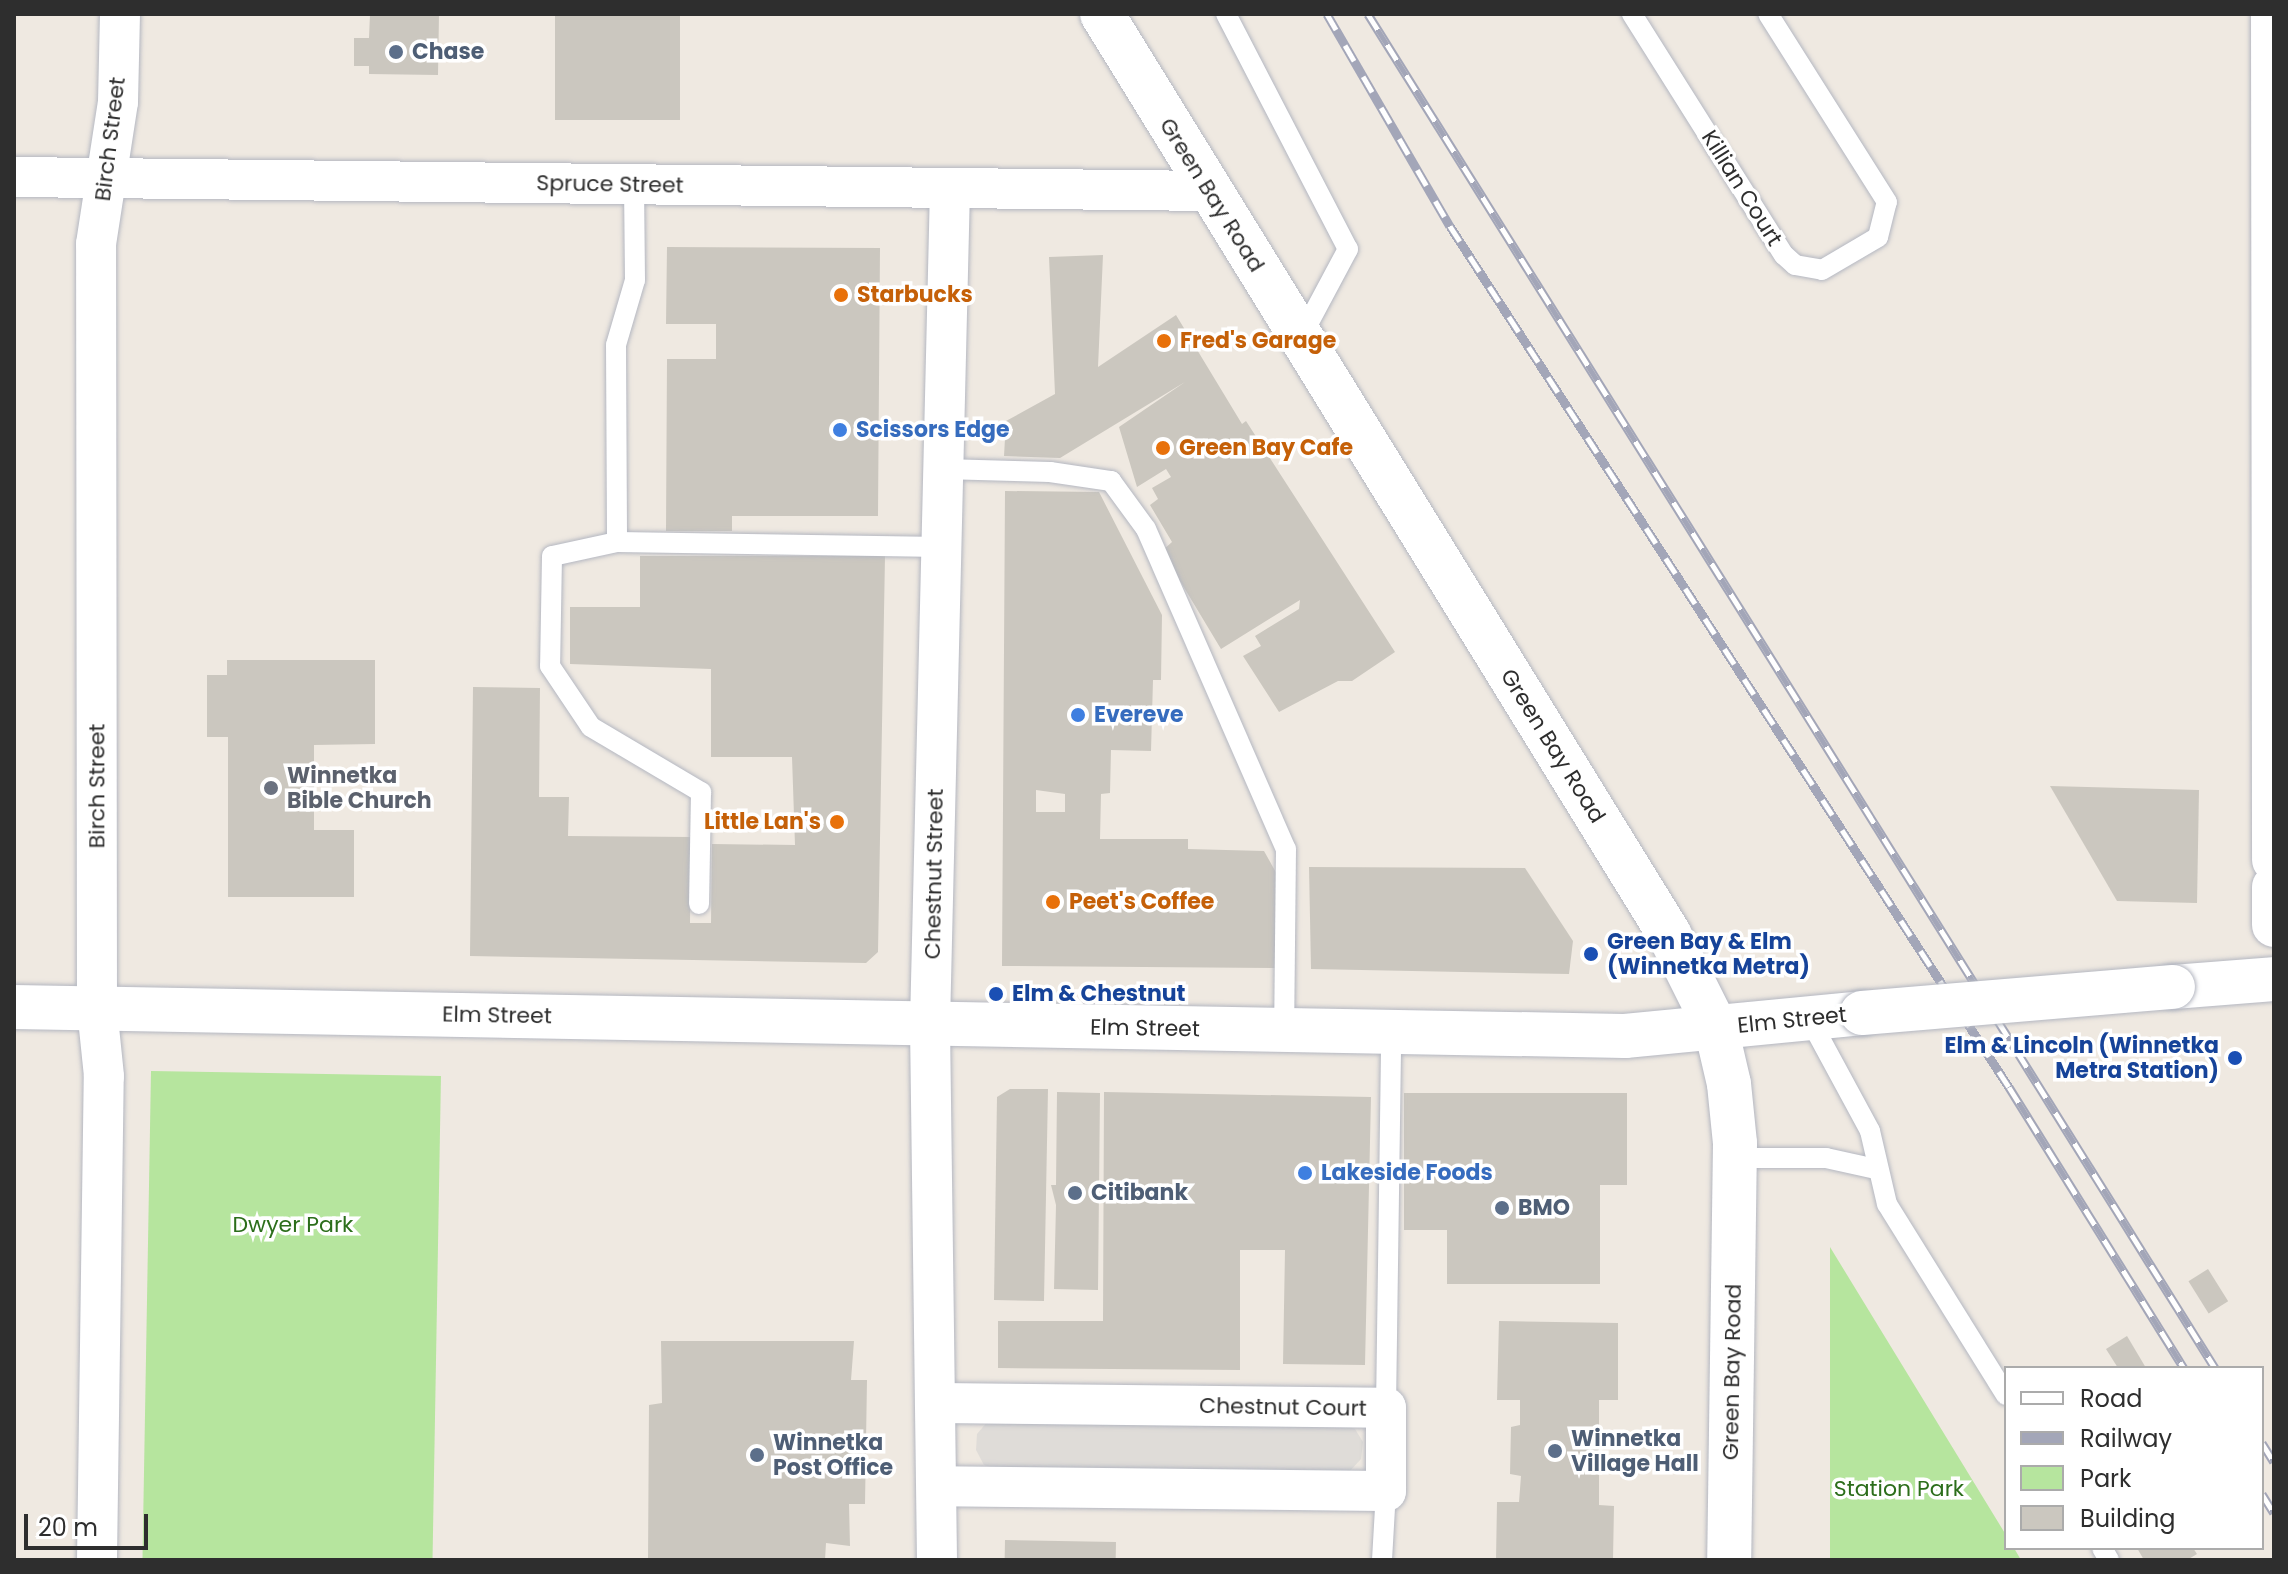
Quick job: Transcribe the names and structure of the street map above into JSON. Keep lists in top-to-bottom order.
{
  "streets": {
    "street": [
      "Birch Street",
      "Spruce Street",
      "Green Bay Road",
      "Chestnut Street",
      "Elm Street",
      "Chestnut Court"
    ],
    "lane": ["Killian Court"]
  },
  "crossings": [
    ["Birch Street", "Spruce Street"],
    ["Birch Street", "Elm Street"],
    ["Spruce Street", "Green Bay Road"],
    ["Spruce Street", "Chestnut Street"],
    ["Green Bay Road", "Elm Street"],
    ["Chestnut Street", "Elm Street"],
    ["Chestnut Street", "Chestnut Court"]
  ],
  "parks": ["Dwyer Park", "Station Park"],
  "places": [
    "Chase",
    "Starbucks",
    "Fred's Garage",
    "Scissors Edge",
    "Green Bay Cafe",
    "Evereve",
    "Winnetka Bible Church",
    "Little Lan's",
    "Peet's Coffee",
    "Green Bay & Elm (Winnetka Metra)",
    "Elm & Chestnut",
    "Elm & Lincoln (Winnetka Metra Station)",
    "Lakeside Foods",
    "Citibank",
    "BMO",
    "Winnetka Village Hall",
    "Winnetka Post Office"
  ],
  "legend": [
    "Road",
    "Railway",
    "Park",
    "Building"
  ],
  "scale_bar": "20 m"
}
